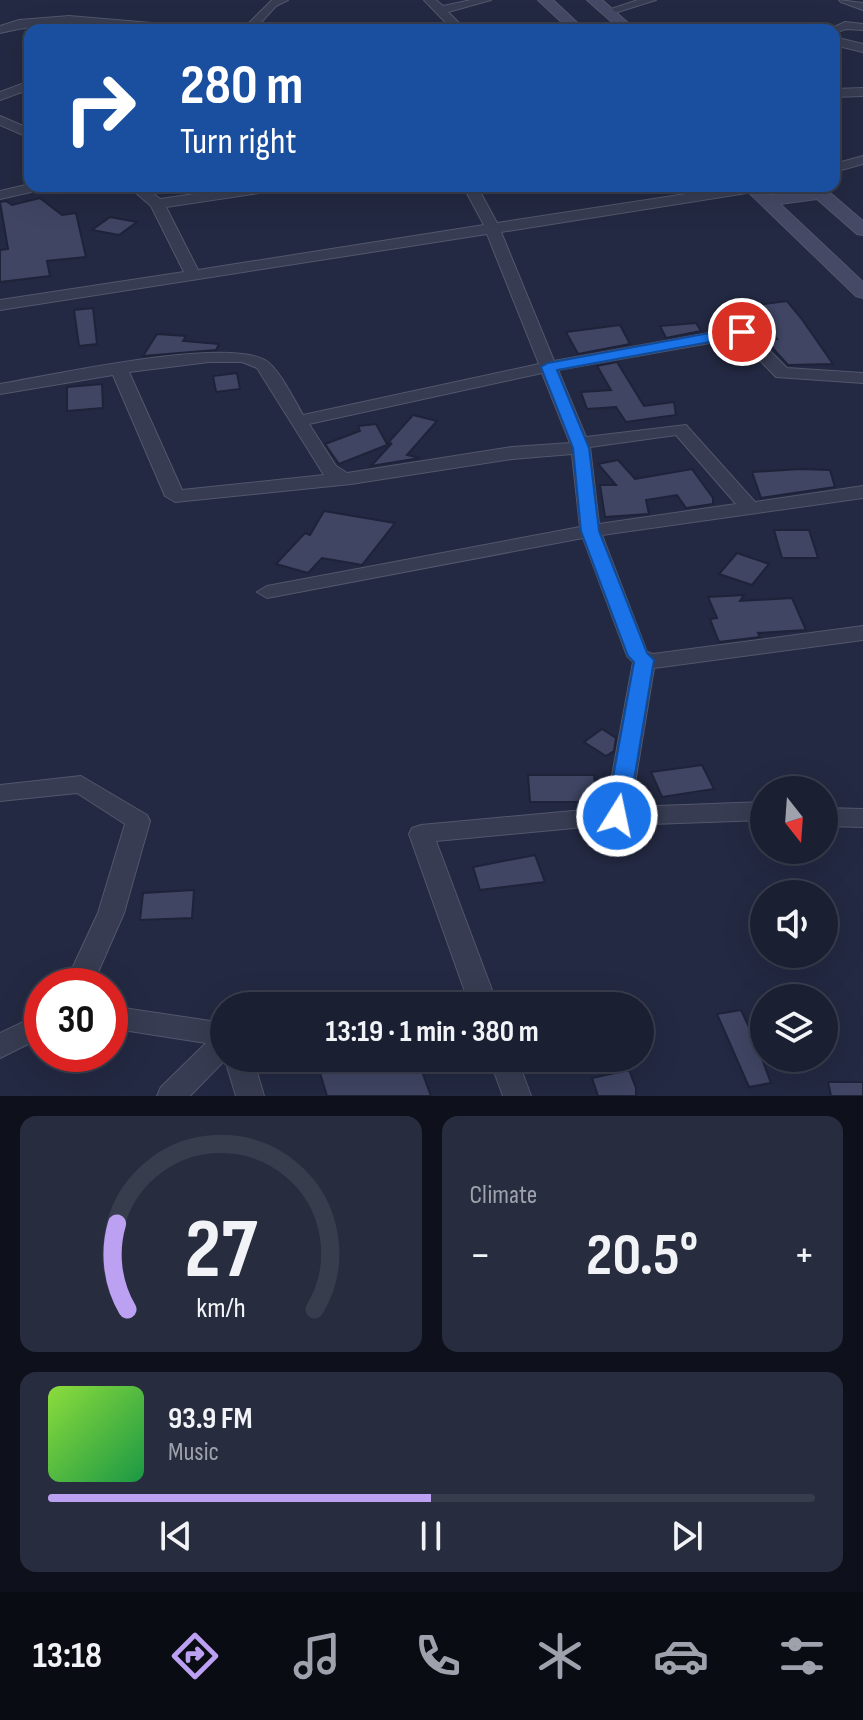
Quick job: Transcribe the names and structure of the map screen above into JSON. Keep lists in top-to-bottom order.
{
  "north": "bottom",
  "page": {
    "turn": ["280 m", "Turn right"],
    "limit": "30",
    "trip": "13:19 · 1 min · 380 m",
    "tile": "Climate",
    "heat": ["−", "20.5°", "+"],
    "song": ["93.9 FM", "Music"],
    "tabs": "13:18",
    "gauge": ["27", "km/h"]
  }
}
